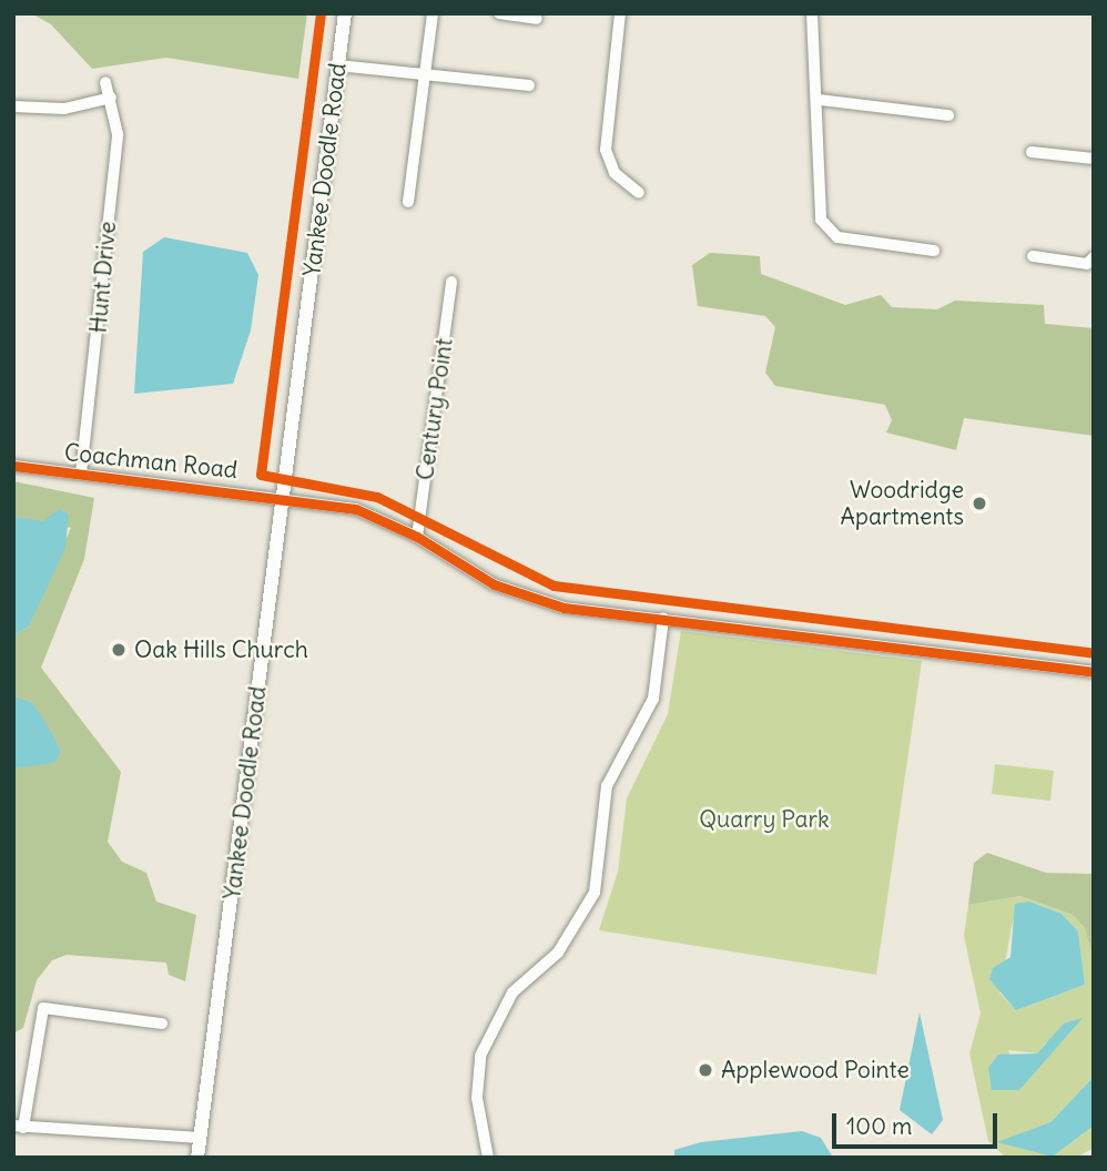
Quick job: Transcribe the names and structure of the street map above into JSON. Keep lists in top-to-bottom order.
{
  "streets": {
    "main road": ["Yankee Doodle Road"],
    "street": ["Hunt Drive", "Century Point", "Coachman Road"]
  },
  "crossings": [
    ["Yankee Doodle Road", "Coachman Road"],
    ["Hunt Drive", "Coachman Road"],
    ["Century Point", "Coachman Road"]
  ],
  "parks": ["Quarry Park"],
  "places": ["Woodridge Apartments", "Oak Hills Church", "Applewood Pointe"],
  "scale_bar": "100 m"
}
